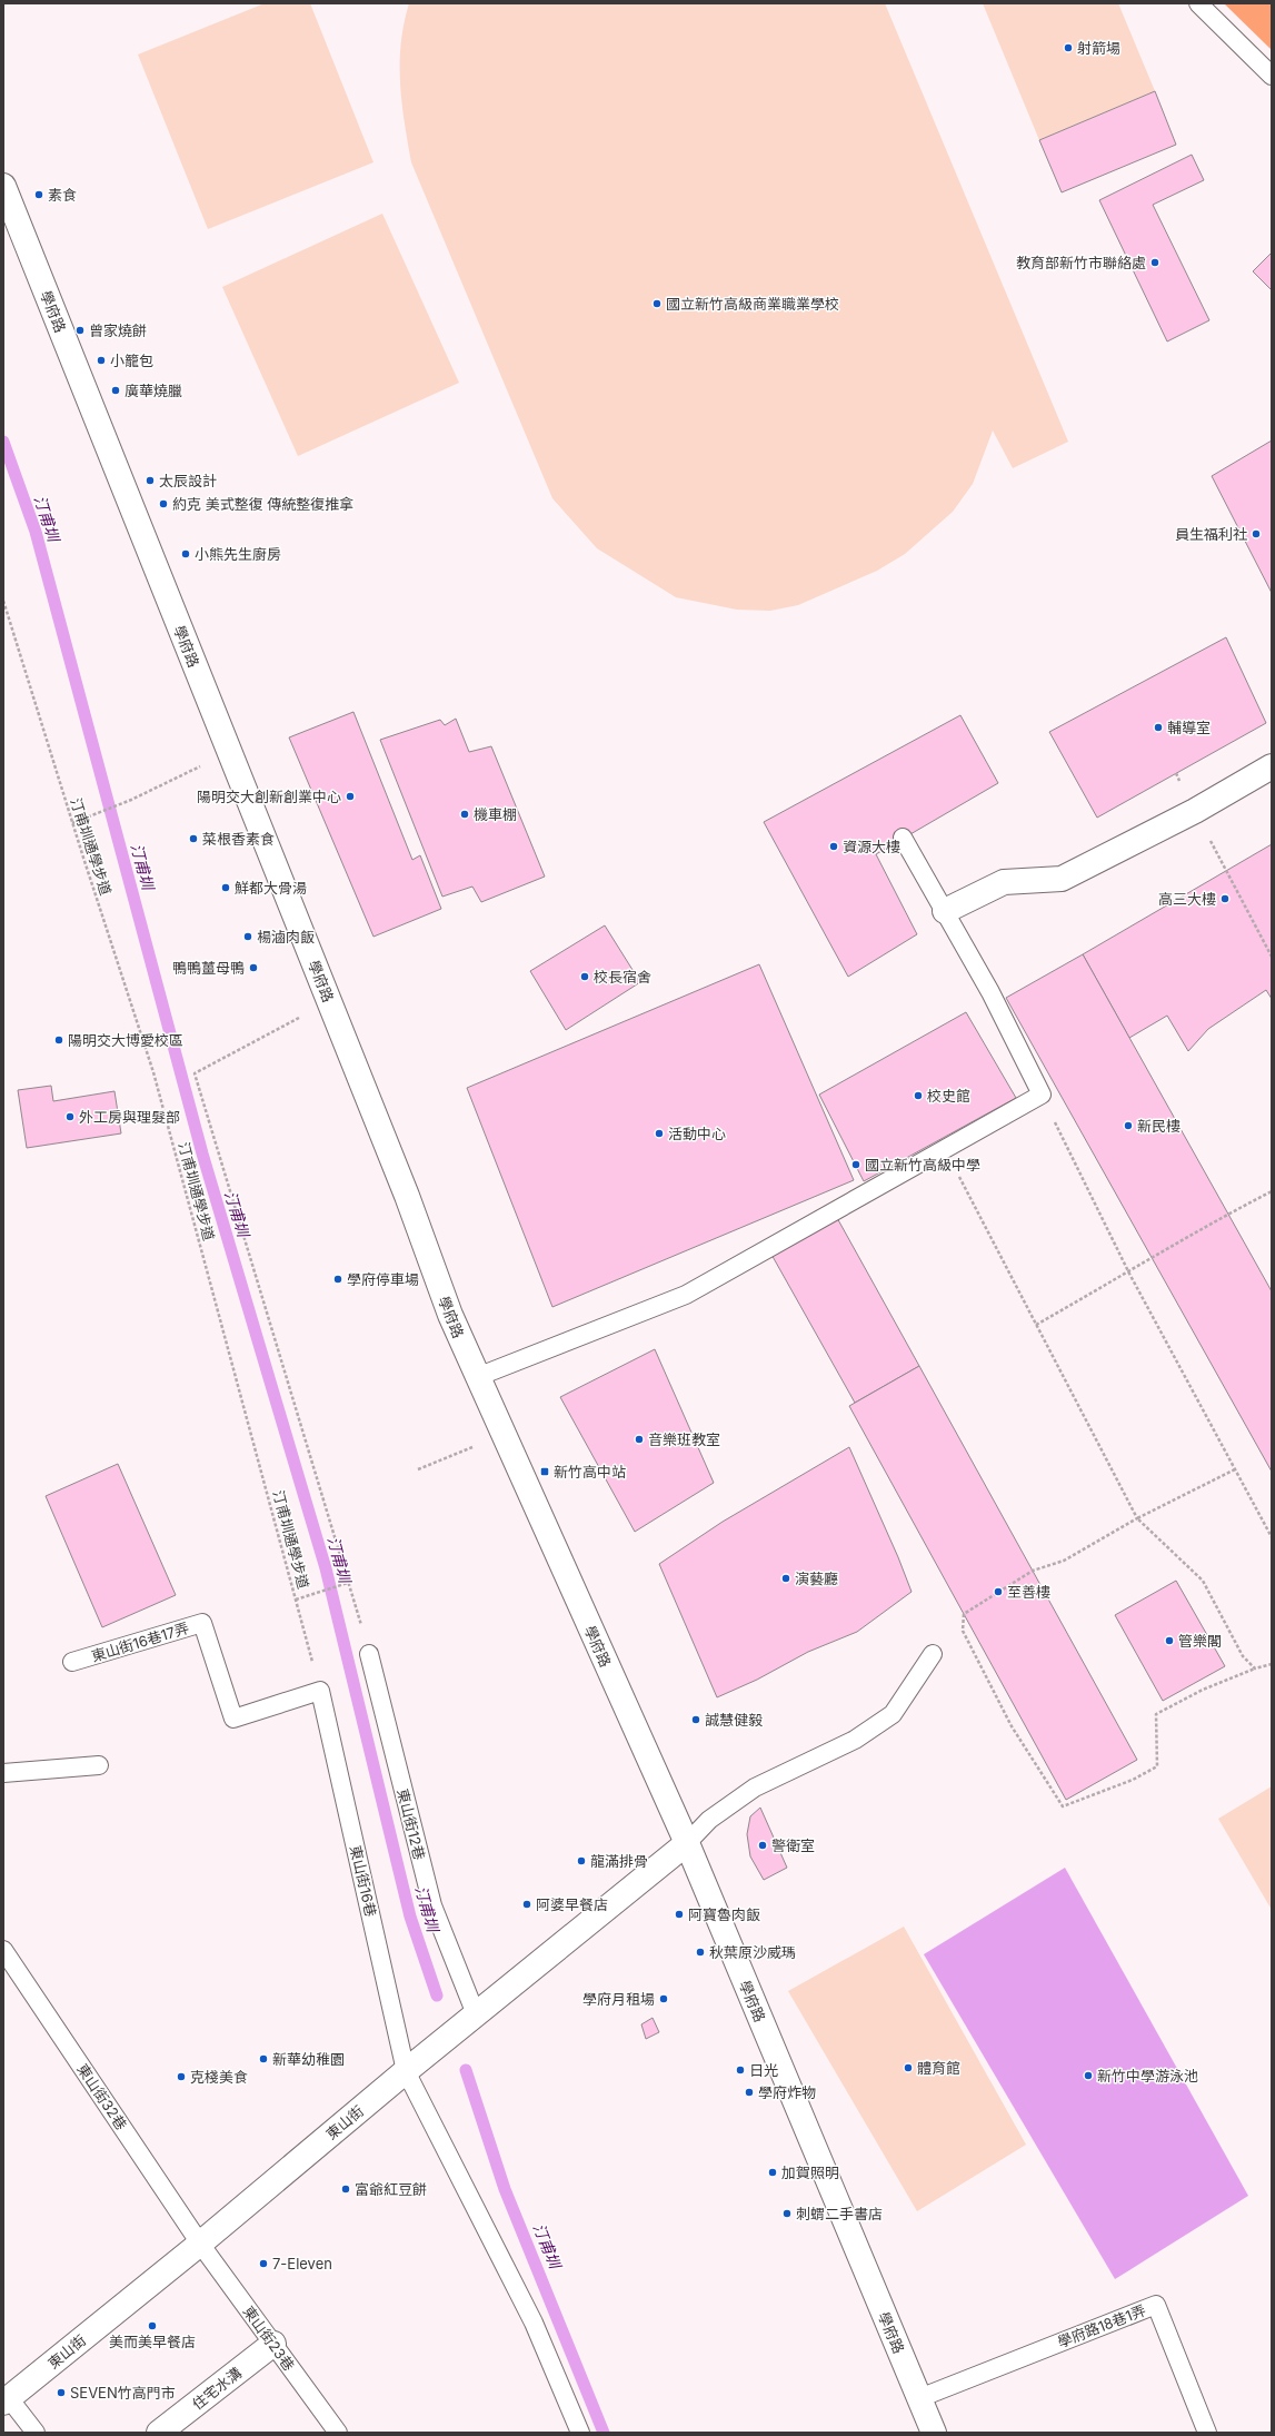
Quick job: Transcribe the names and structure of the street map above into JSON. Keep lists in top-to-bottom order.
{
  "streets": {
    "street": ["學府路", "東山街", "住宅水溝"],
    "lane": [
      "東山街16巷17弄",
      "東山街12巷",
      "東山街16巷",
      "東山街32巷",
      "學府路18巷1弄",
      "東山街23巷"
    ],
    "path": ["汀甫圳通學步道"]
  },
  "crossings": [
    ["學府路", "汀甫圳通學步道"],
    ["學府路", "東山街"],
    ["學府路", "學府路18巷1弄"],
    ["汀甫圳通學步道", "東山街16巷17弄"],
    ["汀甫圳通學步道", "東山街12巷"],
    ["汀甫圳通學步道", "東山街16巷"],
    ["東山街16巷17弄", "東山街16巷"],
    ["東山街12巷", "東山街"],
    ["東山街16巷", "東山街"],
    ["東山街32巷", "東山街"],
    ["東山街32巷", "東山街23巷"],
    ["東山街", "東山街23巷"],
    ["東山街23巷", "住宅水溝"]
  ],
  "water": ["汀甫圳"],
  "places": {
    "other": [
      "射箭場",
      "素食",
      "教育部新竹市聯絡處",
      "國立新竹高級商業職業學校",
      "曾家燒餅",
      "小籠包",
      "廣華燒臘",
      "太辰設計",
      "約克 美式整復 傳統整復推拿",
      "員生福利社",
      "小熊先生廚房",
      "輔導室",
      "陽明交大創新創業中心",
      "機車棚",
      "菜根香素食",
      "資源大樓",
      "鮮都大骨湯",
      "高三大樓",
      "楊滷肉飯",
      "鴨鴨薑母鴨",
      "校長宿舍",
      "陽明交大博愛校區",
      "校史館",
      "外工房與理髮部",
      "新民樓",
      "活動中心",
      "國立新竹高級中學",
      "學府停車場",
      "音樂班教室",
      "演藝廳",
      "至善樓",
      "管樂閣",
      "誠慧健毅",
      "警衛室",
      "龍滿排骨",
      "阿婆早餐店",
      "阿寶魯肉飯",
      "秋葉原沙威瑪",
      "學府月租場",
      "新華幼稚園",
      "體育館",
      "日光",
      "新竹中學游泳池",
      "克棧美食",
      "學府炸物",
      "加賀照明",
      "富爺紅豆餅",
      "刺蝟二手書店",
      "7-Eleven",
      "美而美早餐店",
      "SEVEN竹高門市"
    ],
    "transit": ["新竹高中站"]
  }
}
